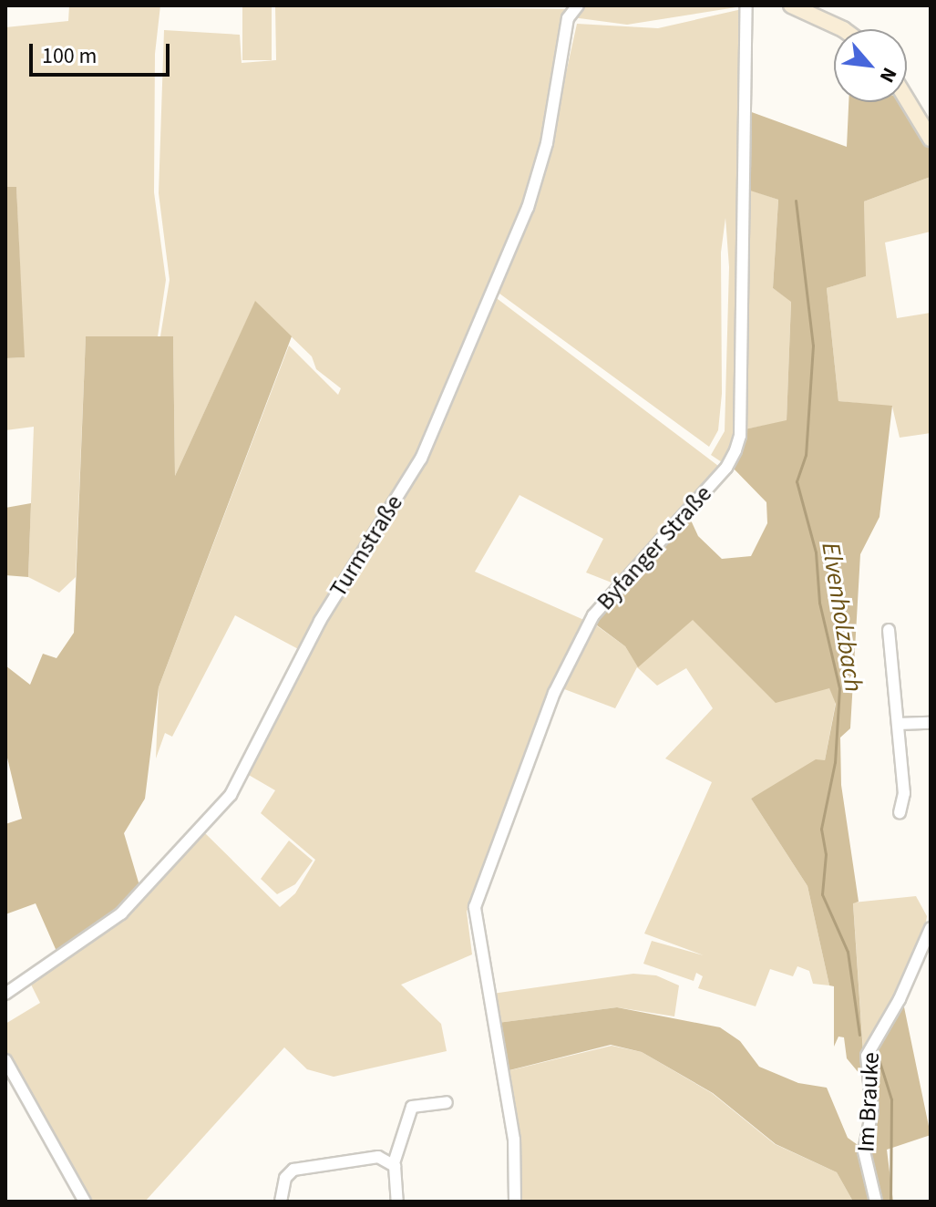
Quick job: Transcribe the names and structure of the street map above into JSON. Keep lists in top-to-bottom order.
{
  "streets": {
    "street": ["Turmstraße", "Byfanger Straße", "Im Brauke"]
  },
  "water": ["Elvenholzbach"],
  "scale_bar": "100 m",
  "north": "bottom right"
}
